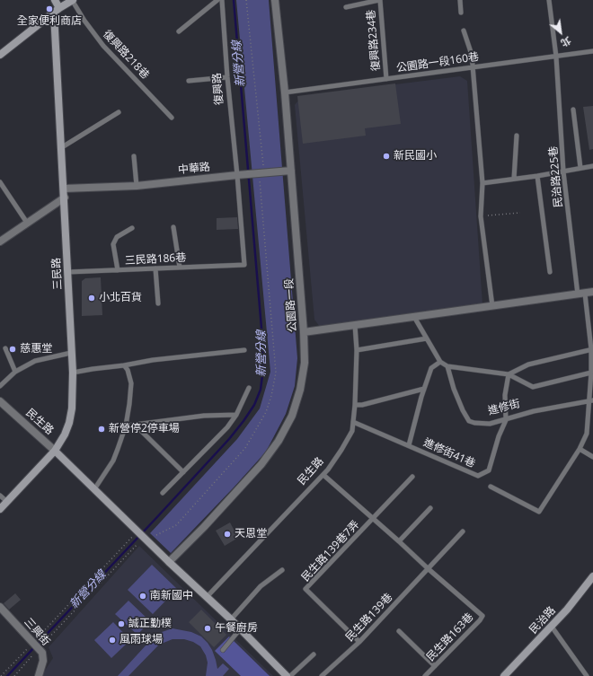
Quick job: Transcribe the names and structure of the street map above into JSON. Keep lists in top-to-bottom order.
{
  "streets": {
    "street": [
      "中華路",
      "三民路",
      "公園路一段",
      "民生路",
      "民治路",
      "三興街"
    ],
    "lane": [
      "復興路234巷",
      "復興路218巷",
      "公園路一段160巷",
      "復興路",
      "民治路225巷",
      "三民路186巷",
      "進修街",
      "進修街41巷",
      "民生路139巷7弄",
      "民生路139巷",
      "民生路163巷"
    ]
  },
  "crossings": [
    ["復興路234巷", "公園路一段160巷"],
    ["公園路一段160巷", "民治路225巷"],
    ["公園路一段160巷", "公園路一段"],
    ["復興路", "中華路"],
    ["復興路", "三民路186巷"],
    ["中華路", "三民路186巷"],
    ["中華路", "三民路"],
    ["中華路", "公園路一段"],
    ["民治路225巷", "進修街"],
    ["三民路186巷", "三民路"],
    ["三民路", "民生路"],
    ["公園路一段", "民生路"],
    ["進修街", "進修街41巷"],
    ["民生路", "民生路163巷"],
    ["民生路139巷7弄", "民生路139巷"],
    ["民生路139巷7弄", "民生路163巷"],
    ["民生路139巷", "民生路163巷"]
  ],
  "water": ["新營分線"],
  "places": [
    "全家便利商店",
    "新民國小",
    "小北百貨",
    "慈惠堂",
    "新營停2停車場",
    "天恩堂",
    "南新國中",
    "誠正勤樸",
    "午餐廚房",
    "風雨球場"
  ],
  "north": "bottom right"
}
